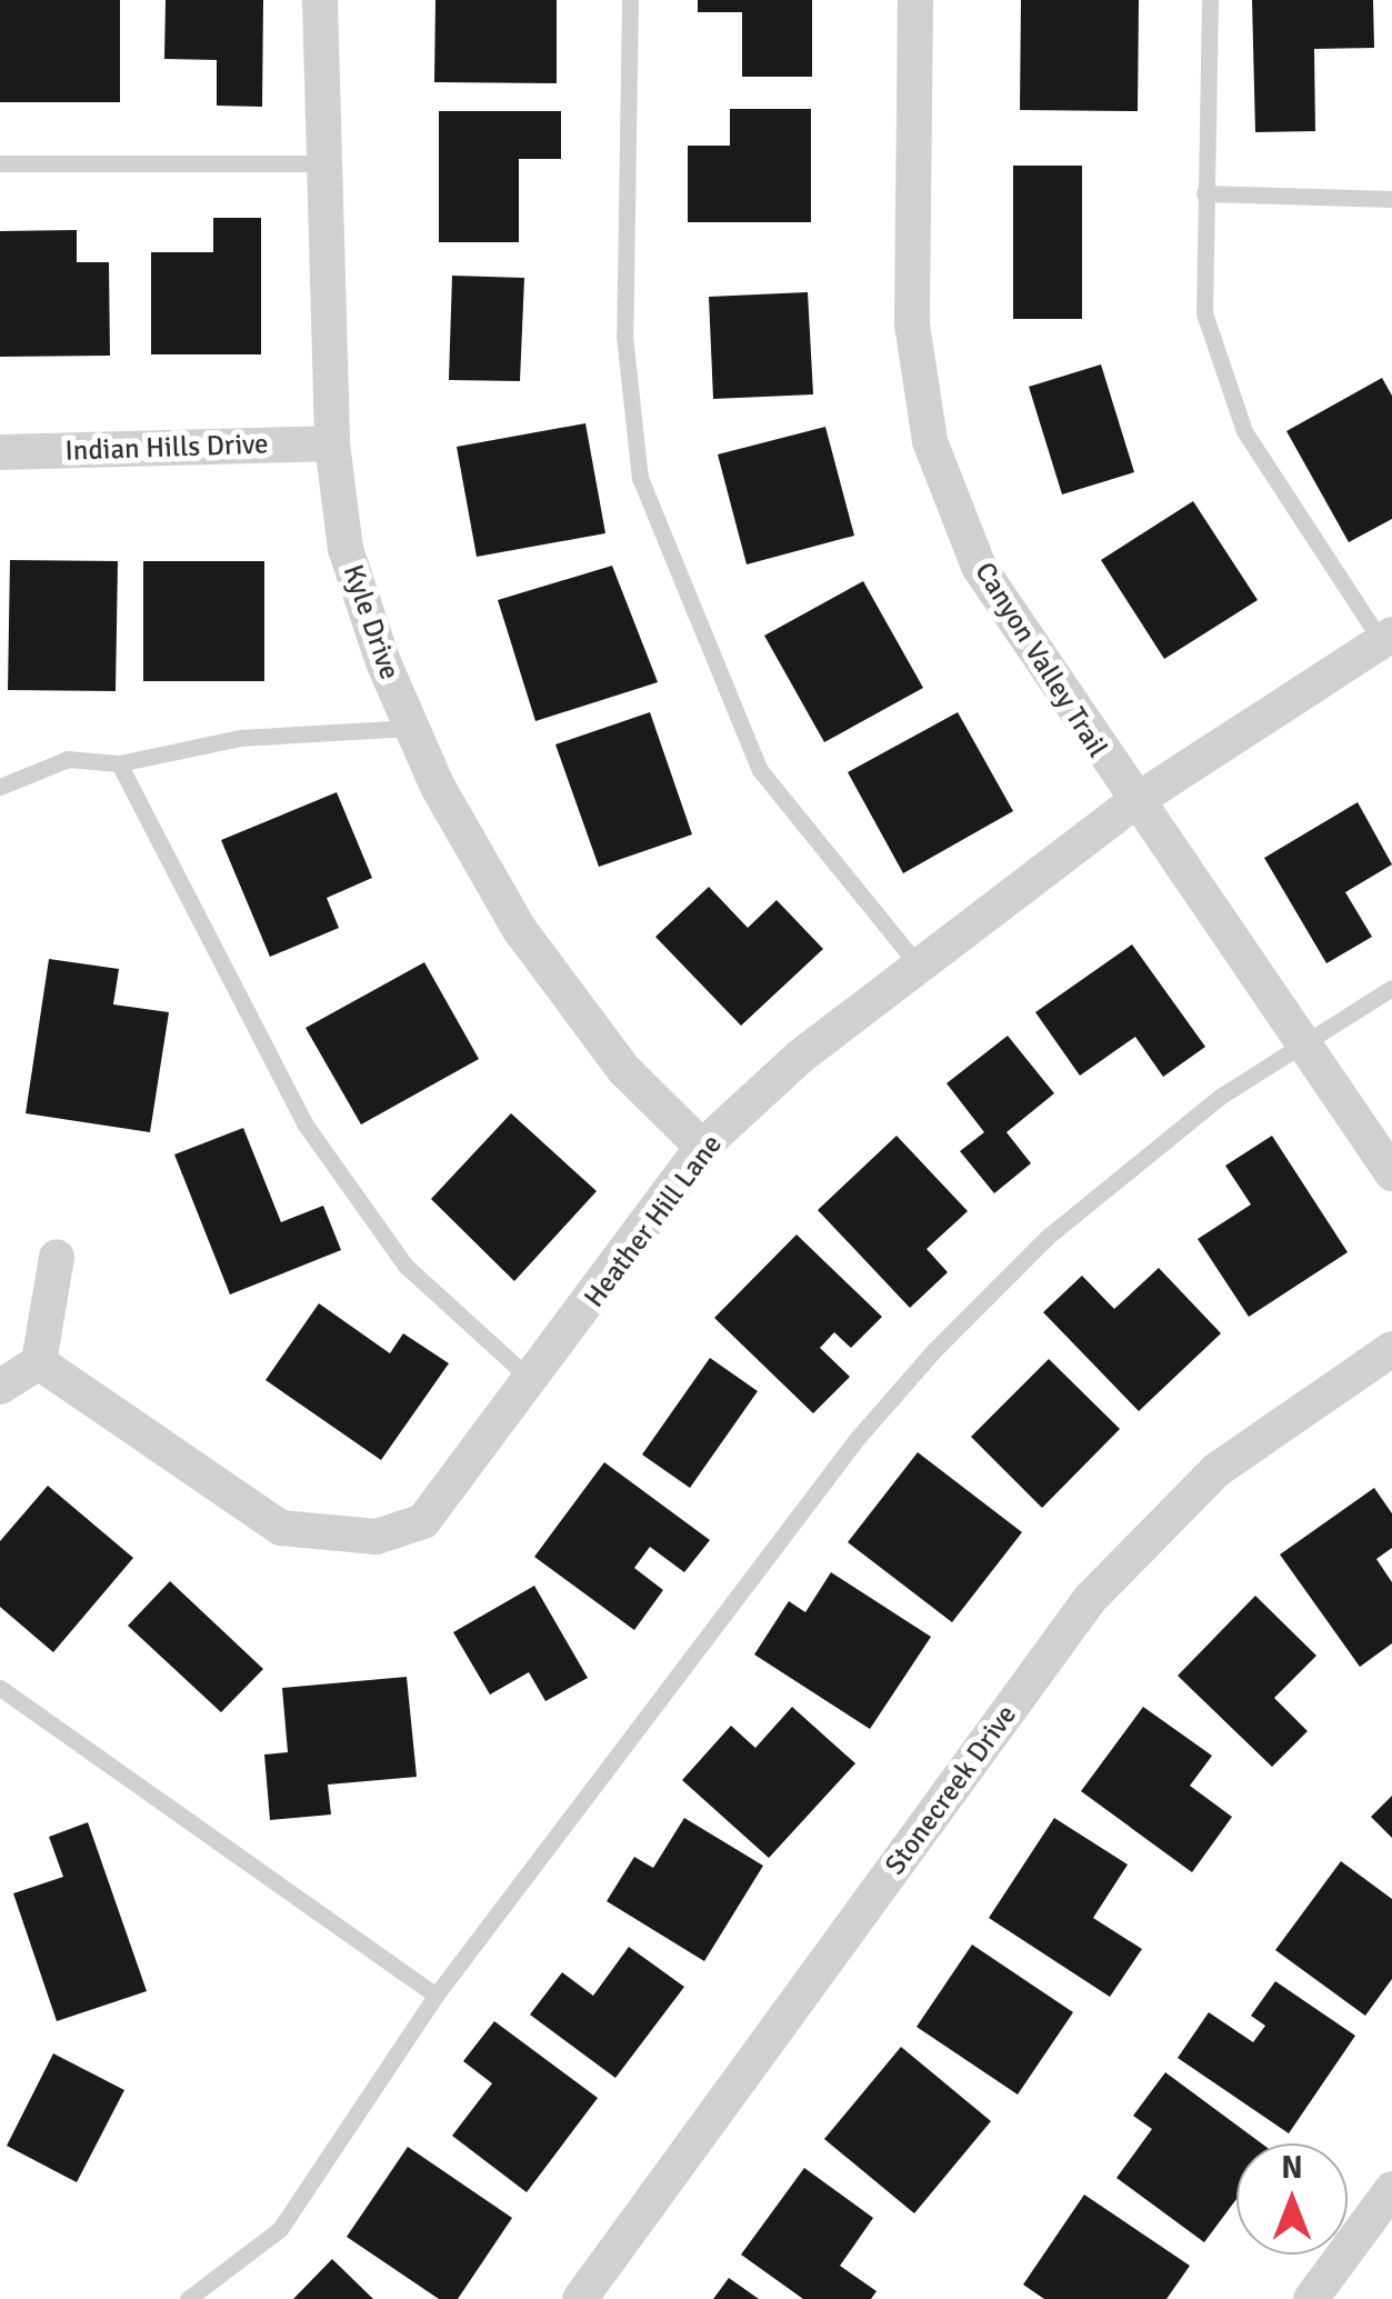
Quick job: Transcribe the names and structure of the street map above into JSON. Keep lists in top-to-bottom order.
{
  "streets": {
    "street": [
      "Indian Hills Drive",
      "Kyle Drive",
      "Canyon Valley Trail",
      "Heather Hill Lane",
      "Stonecreek Drive"
    ]
  },
  "crossings": [
    ["Indian Hills Drive", "Kyle Drive"],
    ["Kyle Drive", "Heather Hill Lane"],
    ["Canyon Valley Trail", "Heather Hill Lane"]
  ],
  "north": "top"
}
